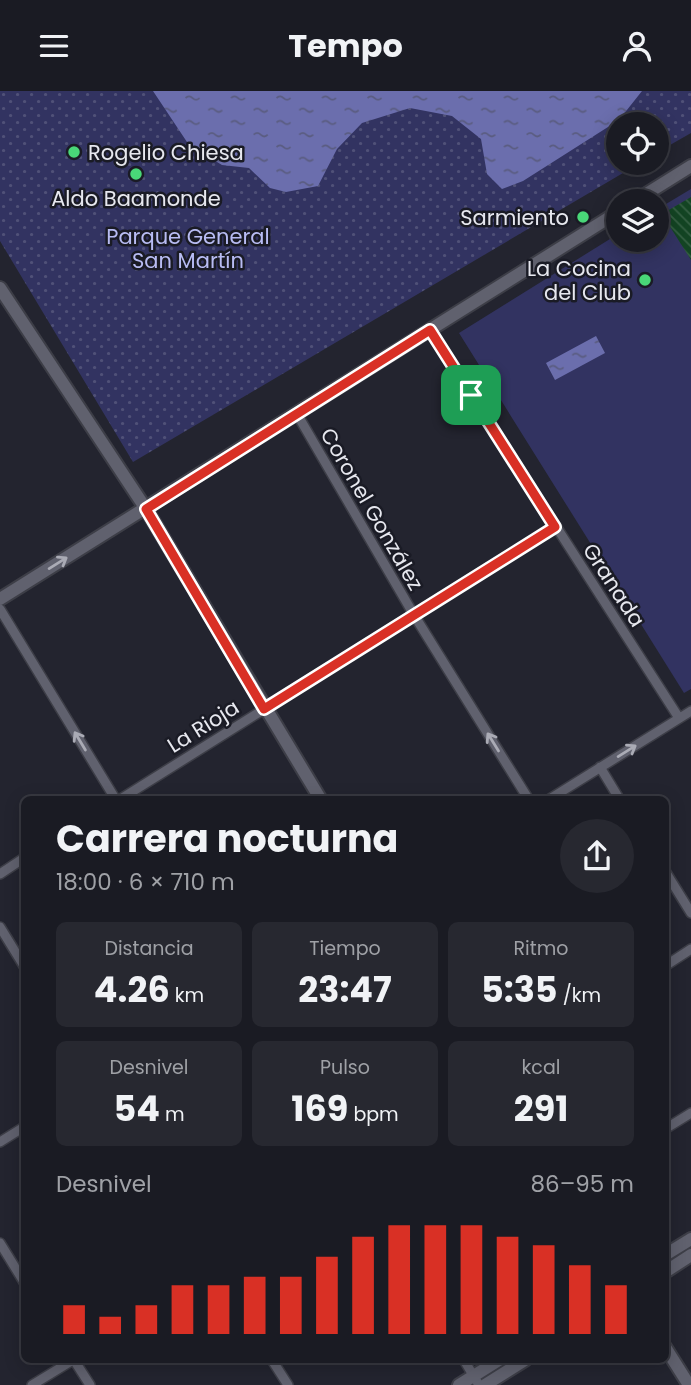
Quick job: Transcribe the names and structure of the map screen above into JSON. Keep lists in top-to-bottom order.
{
  "streets": {
    "street": ["Coronel González", "Granada", "La Rioja"]
  },
  "crossings": [
    ["Coronel González", "La Rioja"],
    ["Granada", "La Rioja"]
  ],
  "one_way": ["Coronel González"],
  "parks": ["Parque General San Martín"],
  "places": [
    "Rogelio Chiesa",
    "Aldo Baamonde",
    "Sarmiento",
    "La Cocina del Club"
  ],
  "page": {
    "header": "Tempo",
    "heading": ["Carrera nocturna", "18:00 · 6 × 710 m"],
    "stats": [
      ["Distancia", "4.26 km"],
      ["Tiempo", "23:47"],
      ["Ritmo", "5:35 /km"],
      ["Desnivel", "54 m"],
      ["Pulso", "169 bpm"],
      ["kcal", "291"]
    ],
    "chart": ["Desnivel", "86–95 m"]
  }
}
